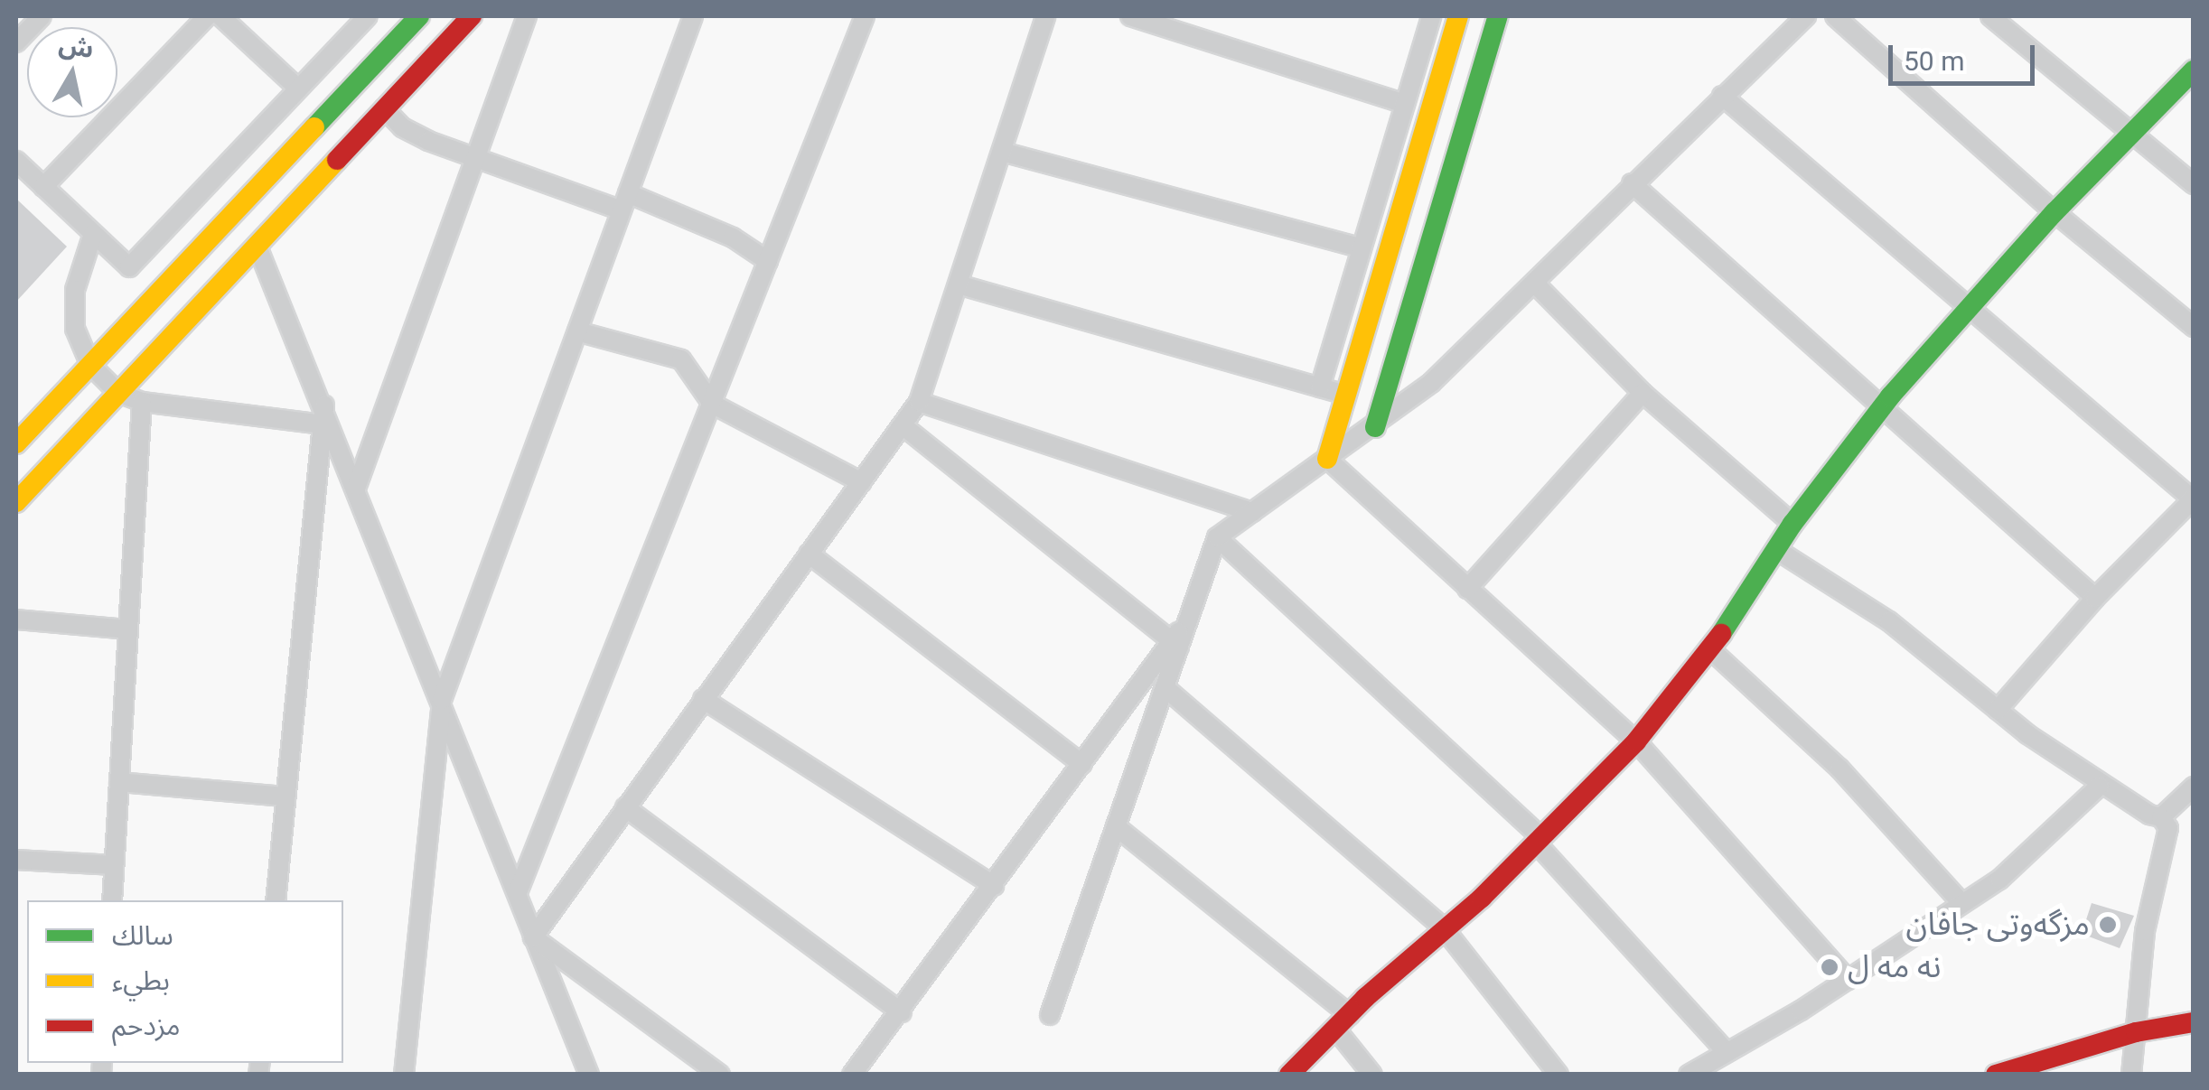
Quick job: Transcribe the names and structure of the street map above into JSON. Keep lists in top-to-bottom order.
{
  "places": ["مزگەوتی جافان", "نه مه ل"],
  "legend": ["سالك", "بطيء", "مزدحم"],
  "scale_bar": "50 m",
  "north": "top"
}
